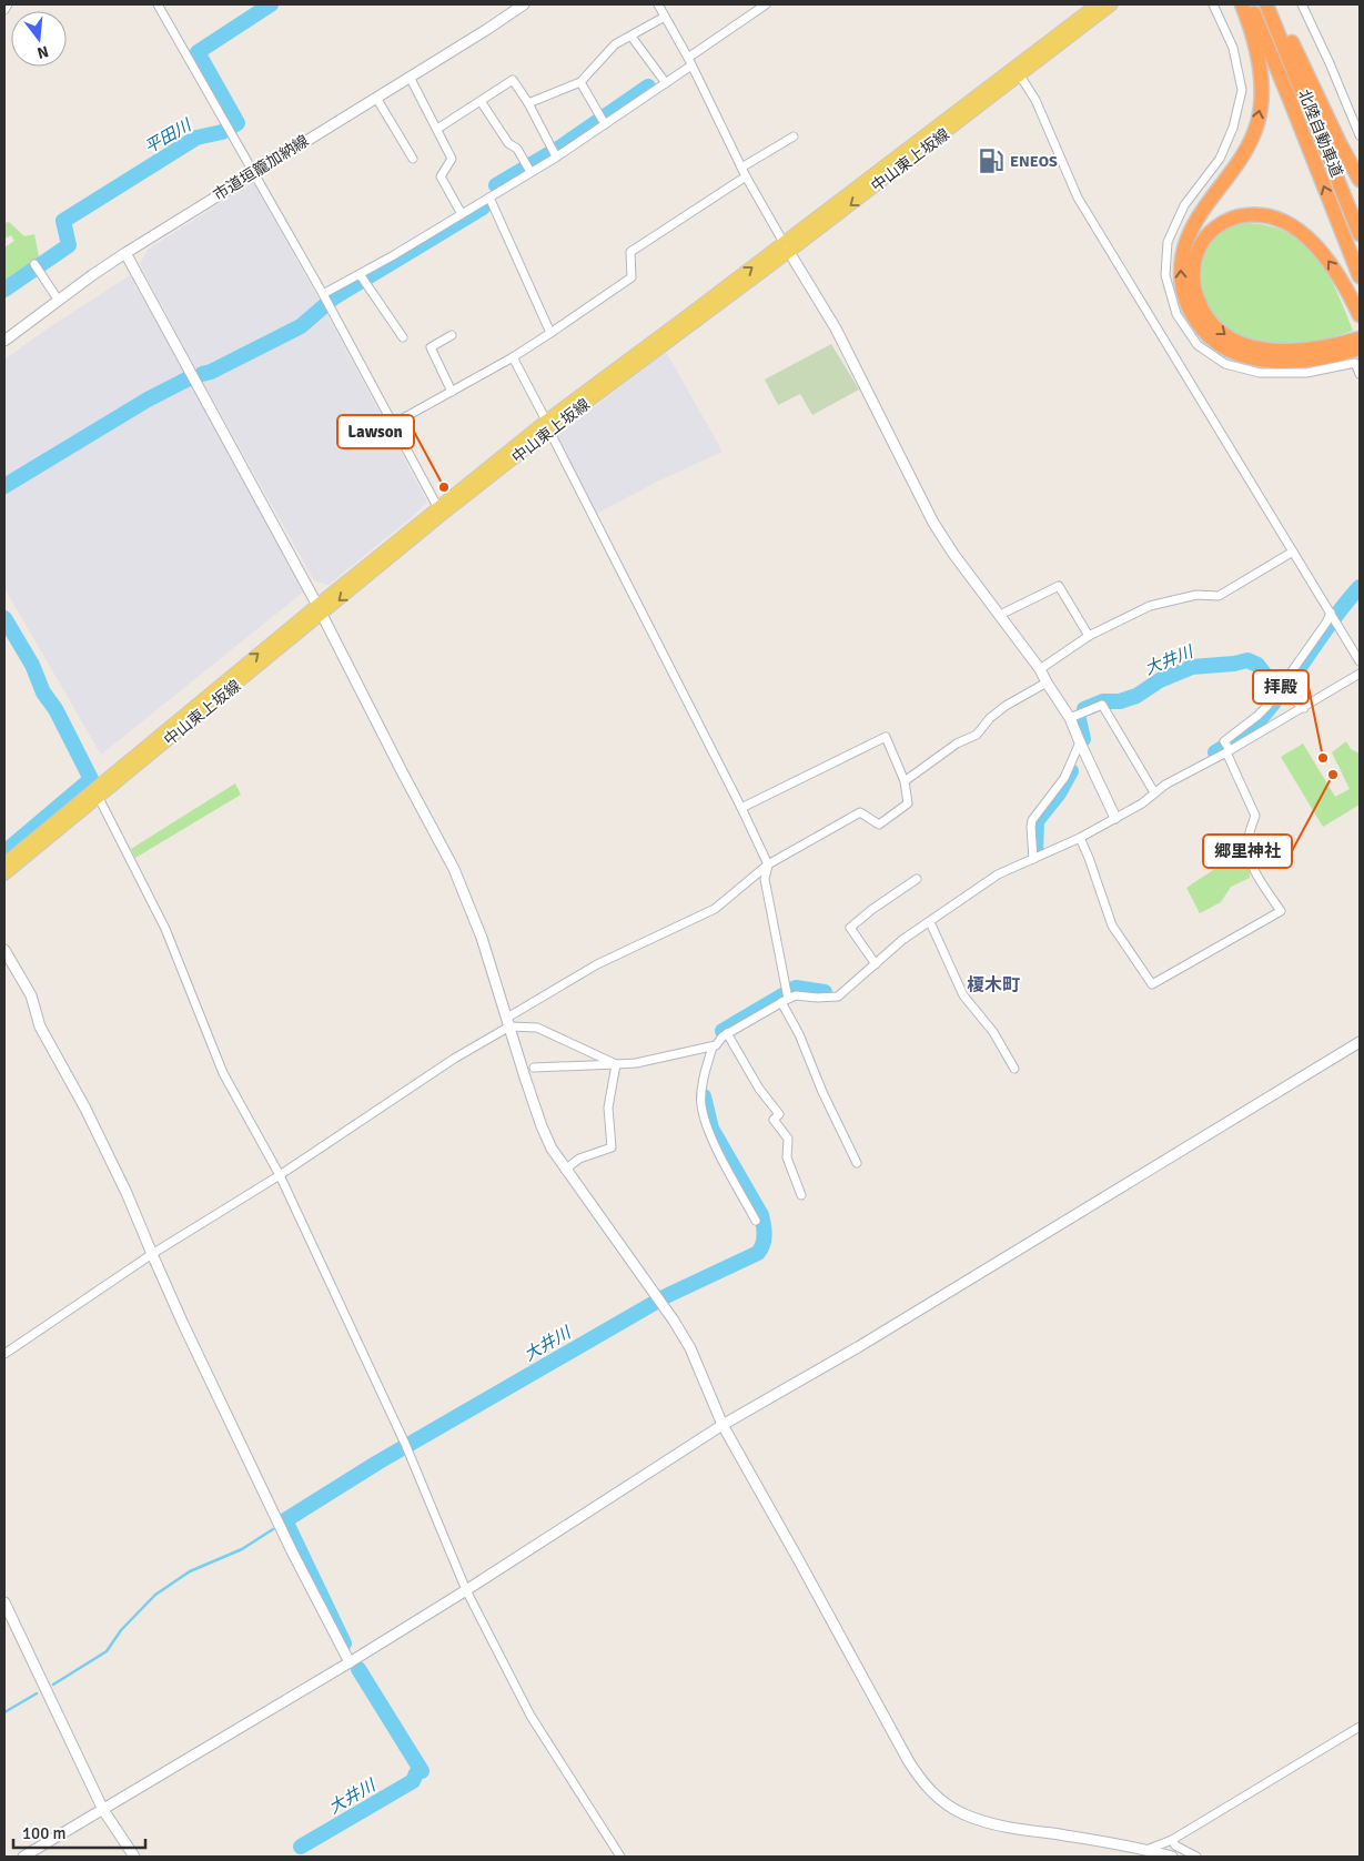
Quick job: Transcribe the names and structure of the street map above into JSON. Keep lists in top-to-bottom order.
{
  "streets": {
    "highway": ["北陸自動車道"],
    "main road": ["中山東上坂線"],
    "street": ["市道垣籠加納線"]
  },
  "districts": ["榎木町"],
  "water": ["平田川", "大井川"],
  "places": {
    "fuel station": ["ENEOS"],
    "other": ["Lawson", "拝殿", "郷里神社"]
  },
  "scale_bar": "100 m",
  "north": "bottom"
}
